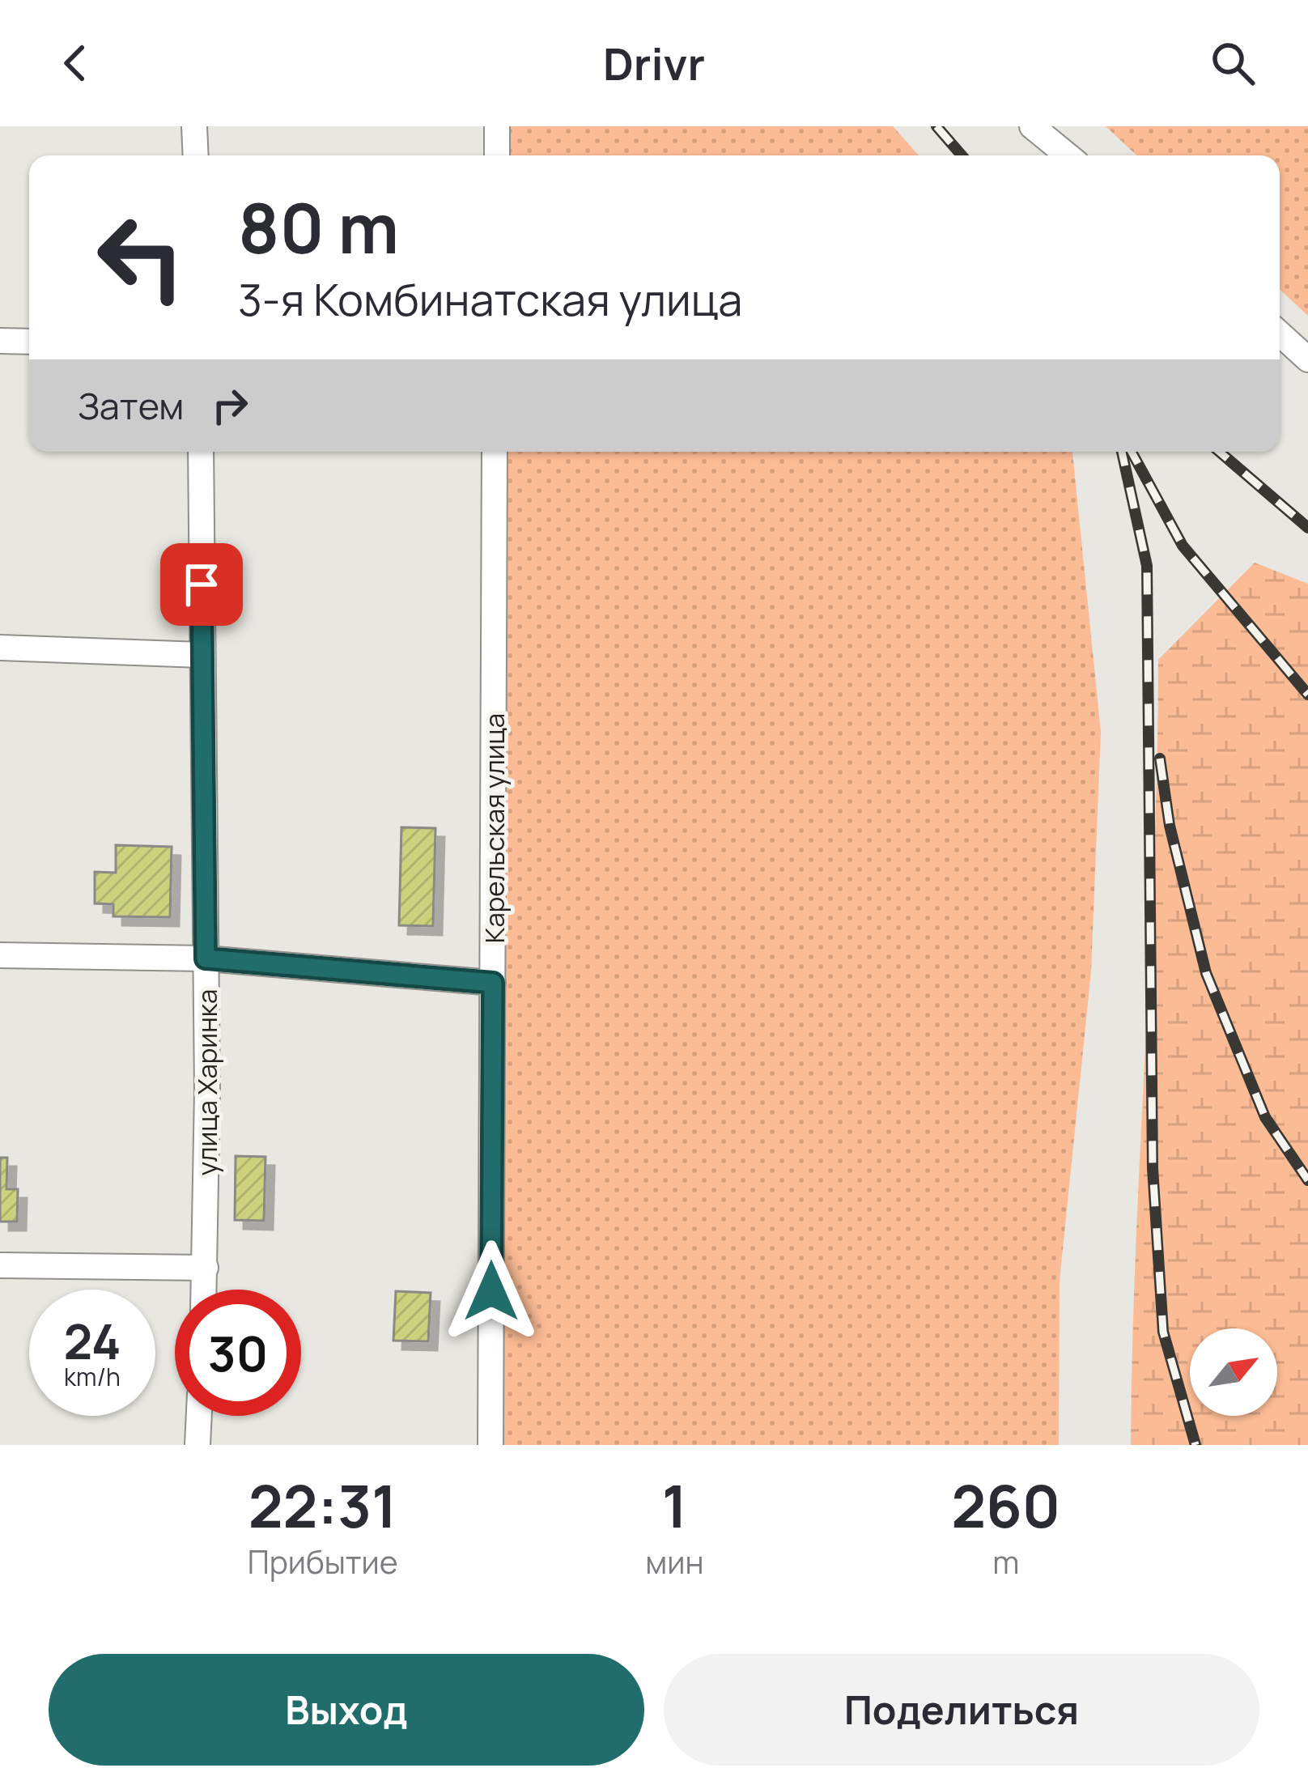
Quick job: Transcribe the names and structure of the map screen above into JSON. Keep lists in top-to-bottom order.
{
  "streets": {
    "street": ["Карельская улица", "улица Харинка"]
  },
  "north": "top right",
  "page": {
    "header": "Drivr",
    "turn": ["80 m", "3-я Комбинатская улица"],
    "then": "Затем",
    "speed": "24 km/h",
    "limit": "30",
    "eta": [
      "22:31",
      "Прибытие",
      "1",
      "мин",
      "260",
      "m"
    ],
    "buttons": ["Выход", "Поделиться"]
  }
}
